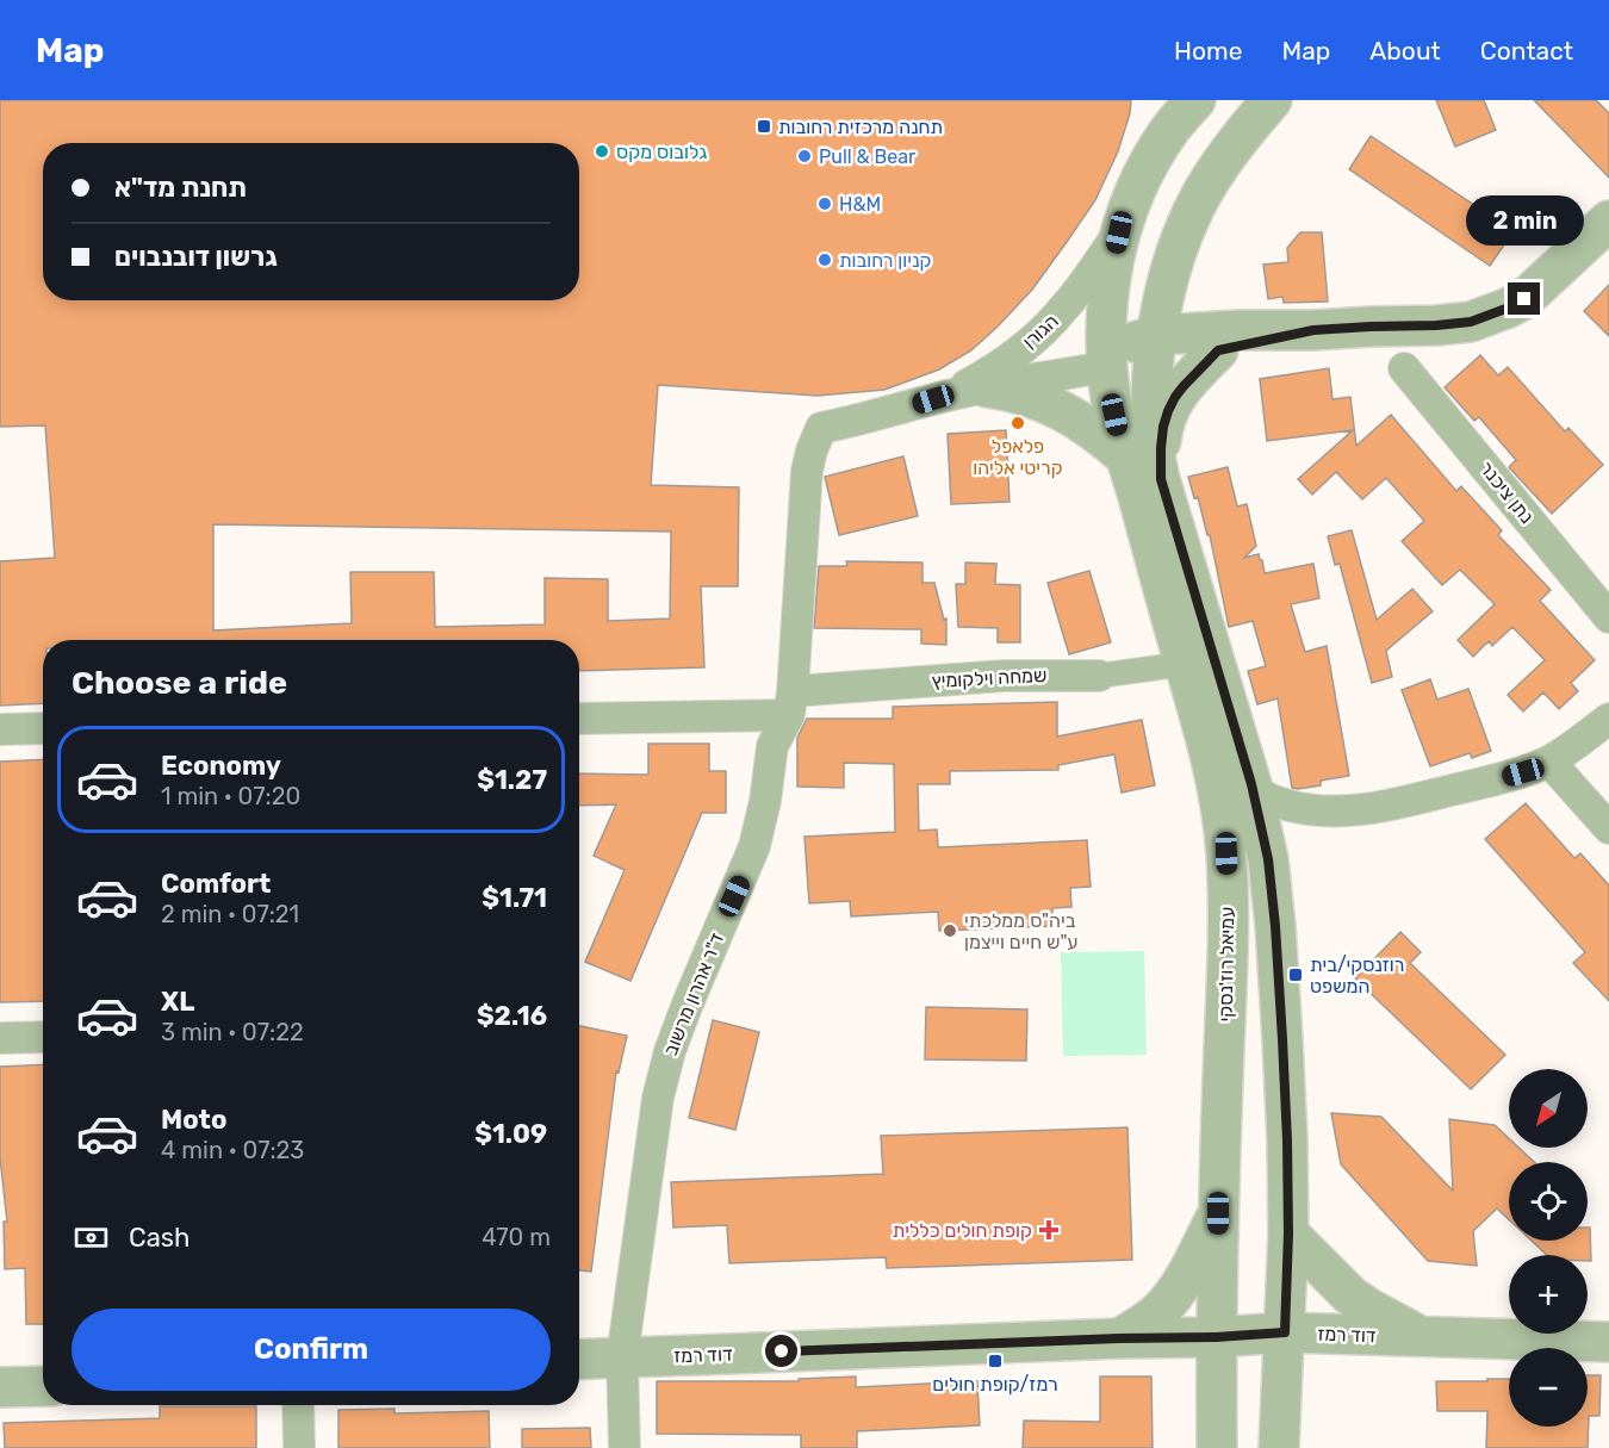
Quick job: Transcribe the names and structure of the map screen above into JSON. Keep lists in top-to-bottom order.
{
  "streets": {
    "street": [
      "הגורן",
      "נתן ציכנר",
      "שמחה וילקומיץ",
      "עמיאל רוז'נסקי",
      "ד\"ר אהרון מרשוב",
      "דוד רמז"
    ]
  },
  "crossings": [
    ["הגורן", "עמיאל רוז'נסקי"],
    ["הגורן", "ד\"ר אהרון מרשוב"],
    ["שמחה וילקומיץ", "עמיאל רוז'נסקי"],
    ["שמחה וילקומיץ", "ד\"ר אהרון מרשוב"],
    ["עמיאל רוז'נסקי", "דוד רמז"],
    ["ד\"ר אהרון מרשוב", "דוד רמז"]
  ],
  "places": {
    "transit": ["תחנה מרכזית רחובות", "רוזנסקי/בית המשפט", "רמז/קופת חולים"],
    "other": [
      "גלובוס מקס",
      "Pull & Bear",
      "H&M",
      "קניון רחובות",
      "פלאפל קריטי אליהו",
      "ביה\"ס ממלכתי ע\"ש חיים וייצמן"
    ],
    "health": ["קופת חולים כללית"]
  },
  "north": "bottom left",
  "page": {
    "header": "Map",
    "nav": [
      "Home",
      "Map",
      "About",
      "Contact"
    ],
    "banner": ["תחנת מד\"א", "גרשון דובנבוים"],
    "bubble": "2 min",
    "heading": "Choose a ride",
    "list": [
      {
        "name": "Economy",
        "note": "1 min · 07:20",
        "value": "$1.27"
      },
      {
        "name": "Comfort",
        "note": "2 min · 07:21",
        "value": "$1.71"
      },
      {
        "name": "XL",
        "note": "3 min · 07:22",
        "value": "$2.16"
      },
      {
        "name": "Moto",
        "note": "4 min · 07:23",
        "value": "$1.09"
      }
    ],
    "map_buttons": ["+", "−"],
    "pay": ["Cash", "470 m"],
    "buttons": "Confirm"
  }
}
